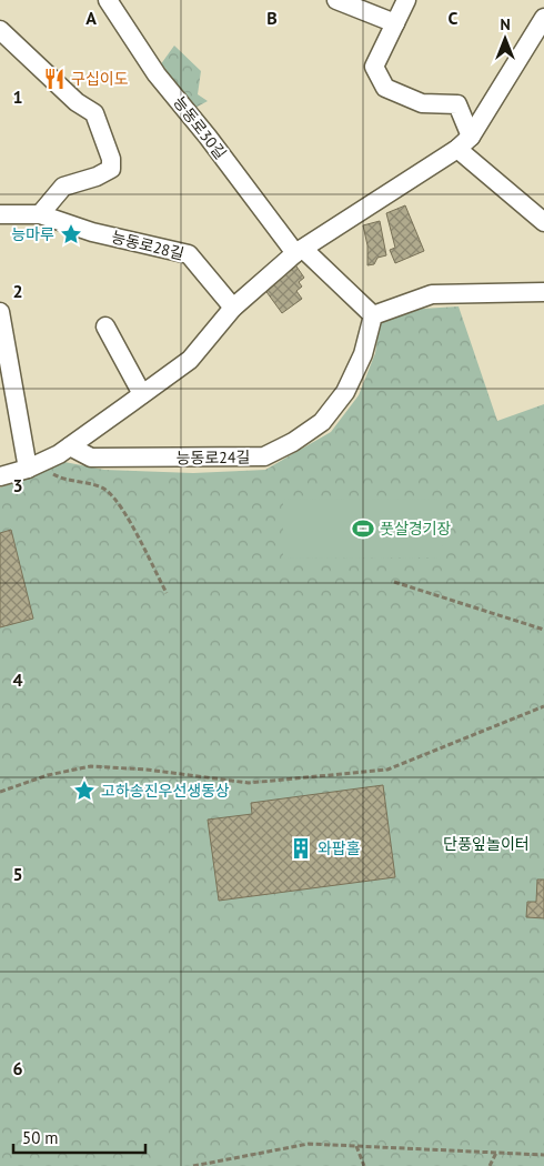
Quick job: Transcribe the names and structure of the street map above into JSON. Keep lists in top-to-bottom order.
{
  "streets": {
    "street": ["능동로30길", "능동로28길", "능동로24길"]
  },
  "crossings": [
    ["능동로30길", "능동로24길"]
  ],
  "parks": ["단풍잎놀이터"],
  "places": {
    "restaurant": ["구십이도"],
    "place": ["능마루", "고하송진우선생동상"],
    "sports": ["풋살경기장"],
    "building": ["와팝홀"]
  },
  "scale_bar": "50 m",
  "north": "top",
  "grid": {
    "columns": ["A", "B", "C"],
    "rows": [
      "1",
      "2",
      "3",
      "4",
      "5",
      "6"
    ]
  }
}
